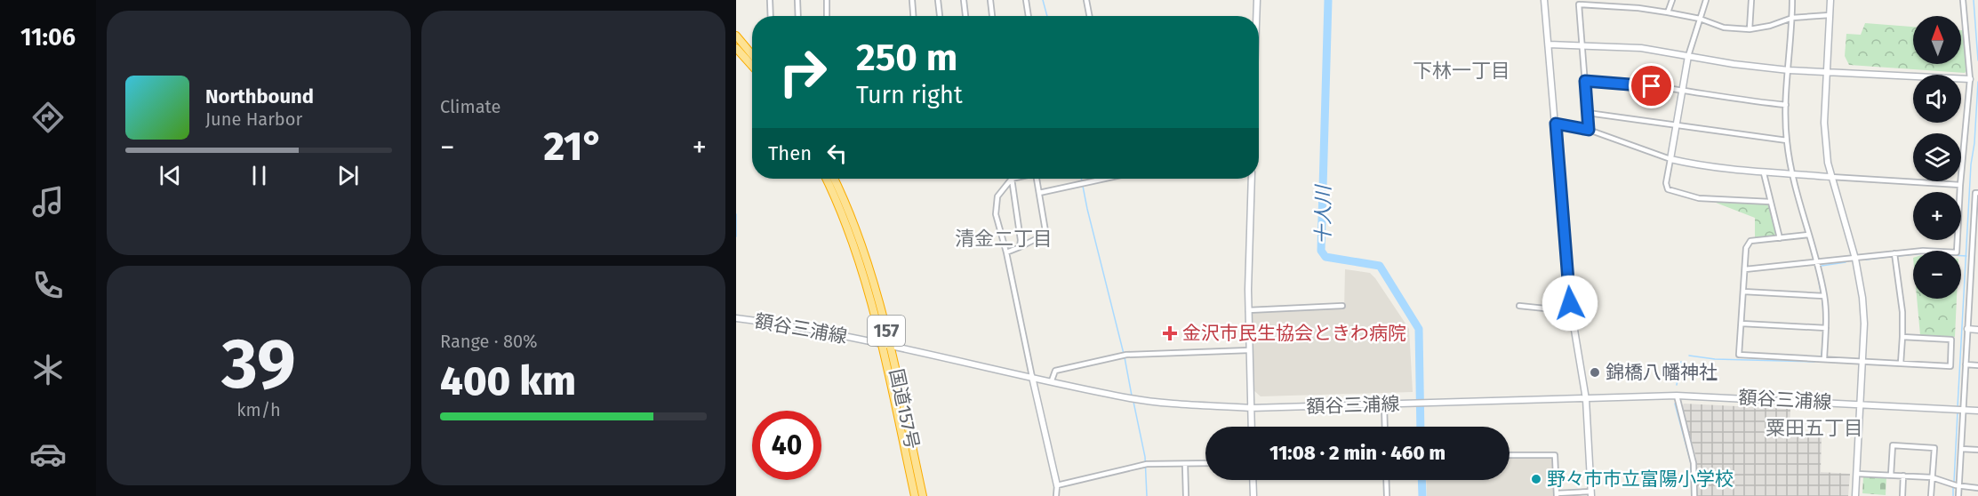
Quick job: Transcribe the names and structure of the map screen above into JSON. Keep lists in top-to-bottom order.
{
  "streets": {
    "highway": ["157", "国道157号"],
    "street": ["額谷三浦線"]
  },
  "crossings": [
    ["額谷三浦線", "国道157号"]
  ],
  "districts": ["下林一丁目", "清金二丁目", "粟田五丁目"],
  "water": ["十人川"],
  "places": {
    "health": ["金沢市民生協会ときわ病院"],
    "other": ["錦橋八幡神社", "野々市市立富陽小学校"]
  },
  "north": "top",
  "page": {
    "tabs": "11:06",
    "tile": [
      "Climate",
      ["39", "km/h"],
      ["Range · 80%", "400 km"]
    ],
    "map_buttons": ["+", "−"],
    "turn": ["250 m", "Turn right"],
    "song": ["Northbound", "June Harbor"],
    "heat": ["−", "21°", "+"],
    "then": "Then",
    "limit": "40",
    "trip": "11:08 · 2 min · 460 m"
  }
}
